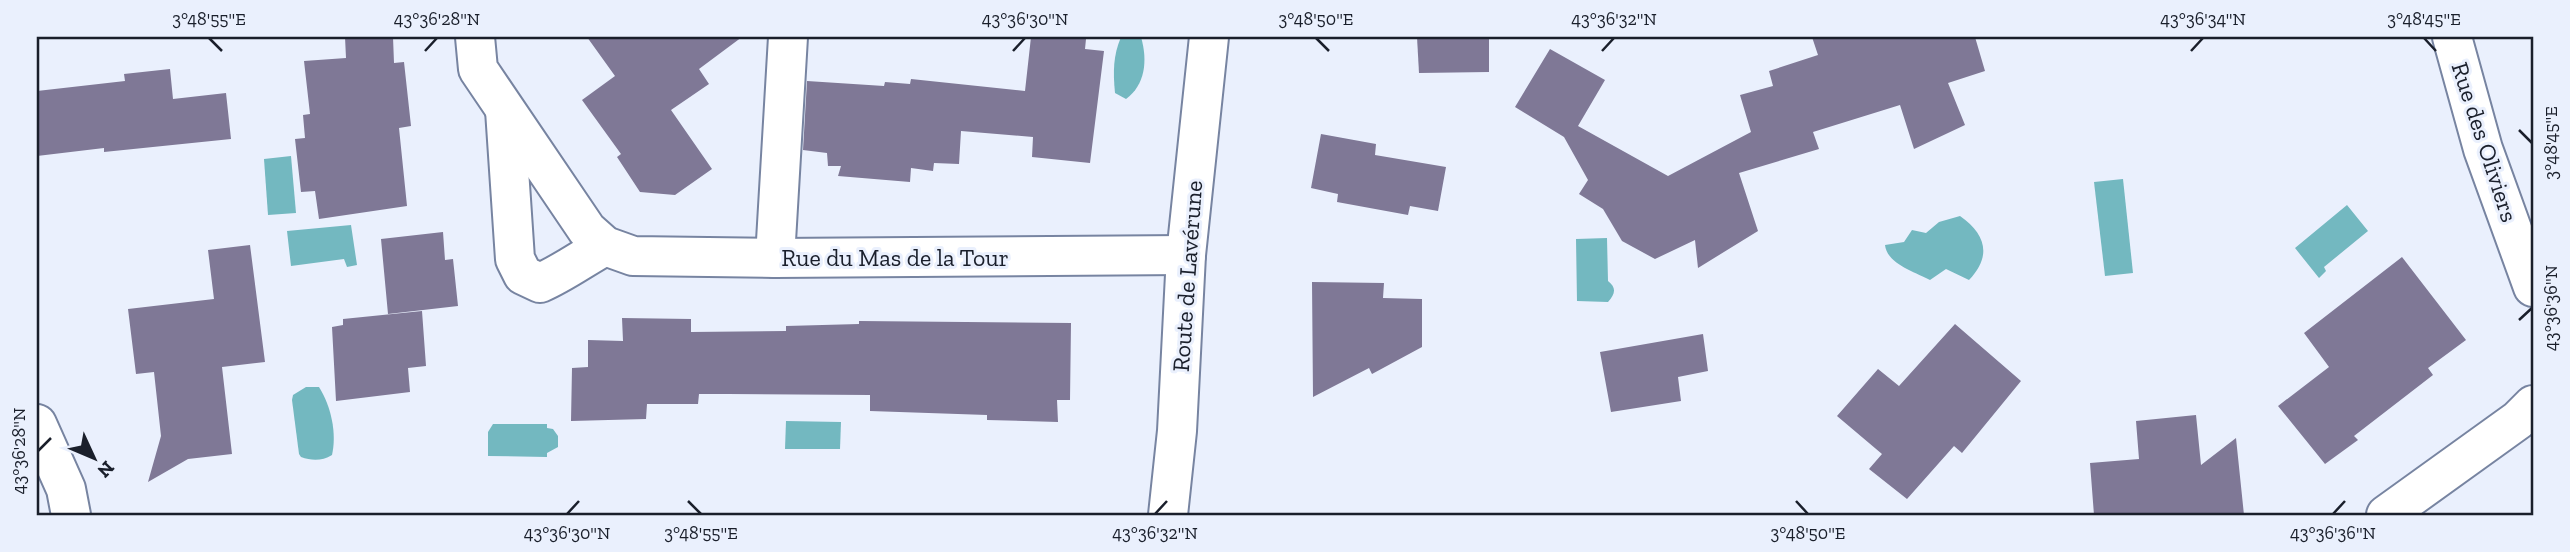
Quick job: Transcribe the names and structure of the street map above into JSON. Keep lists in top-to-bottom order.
{
  "streets": {
    "street": ["Rue des Oliviers", "Rue du Mas de la Tour", "Route de Lavérune"]
  },
  "crossings": [
    ["Rue du Mas de la Tour", "Route de Lavérune"]
  ],
  "north": "bottom right",
  "coordinates": [
    "3°48'55\"E",
    "43°36'28\"N",
    "43°36'30\"N",
    "3°48'50\"E",
    "43°36'32\"N",
    "43°36'34\"N",
    "3°48'45\"E",
    "43°36'36\"N"
  ]
}
